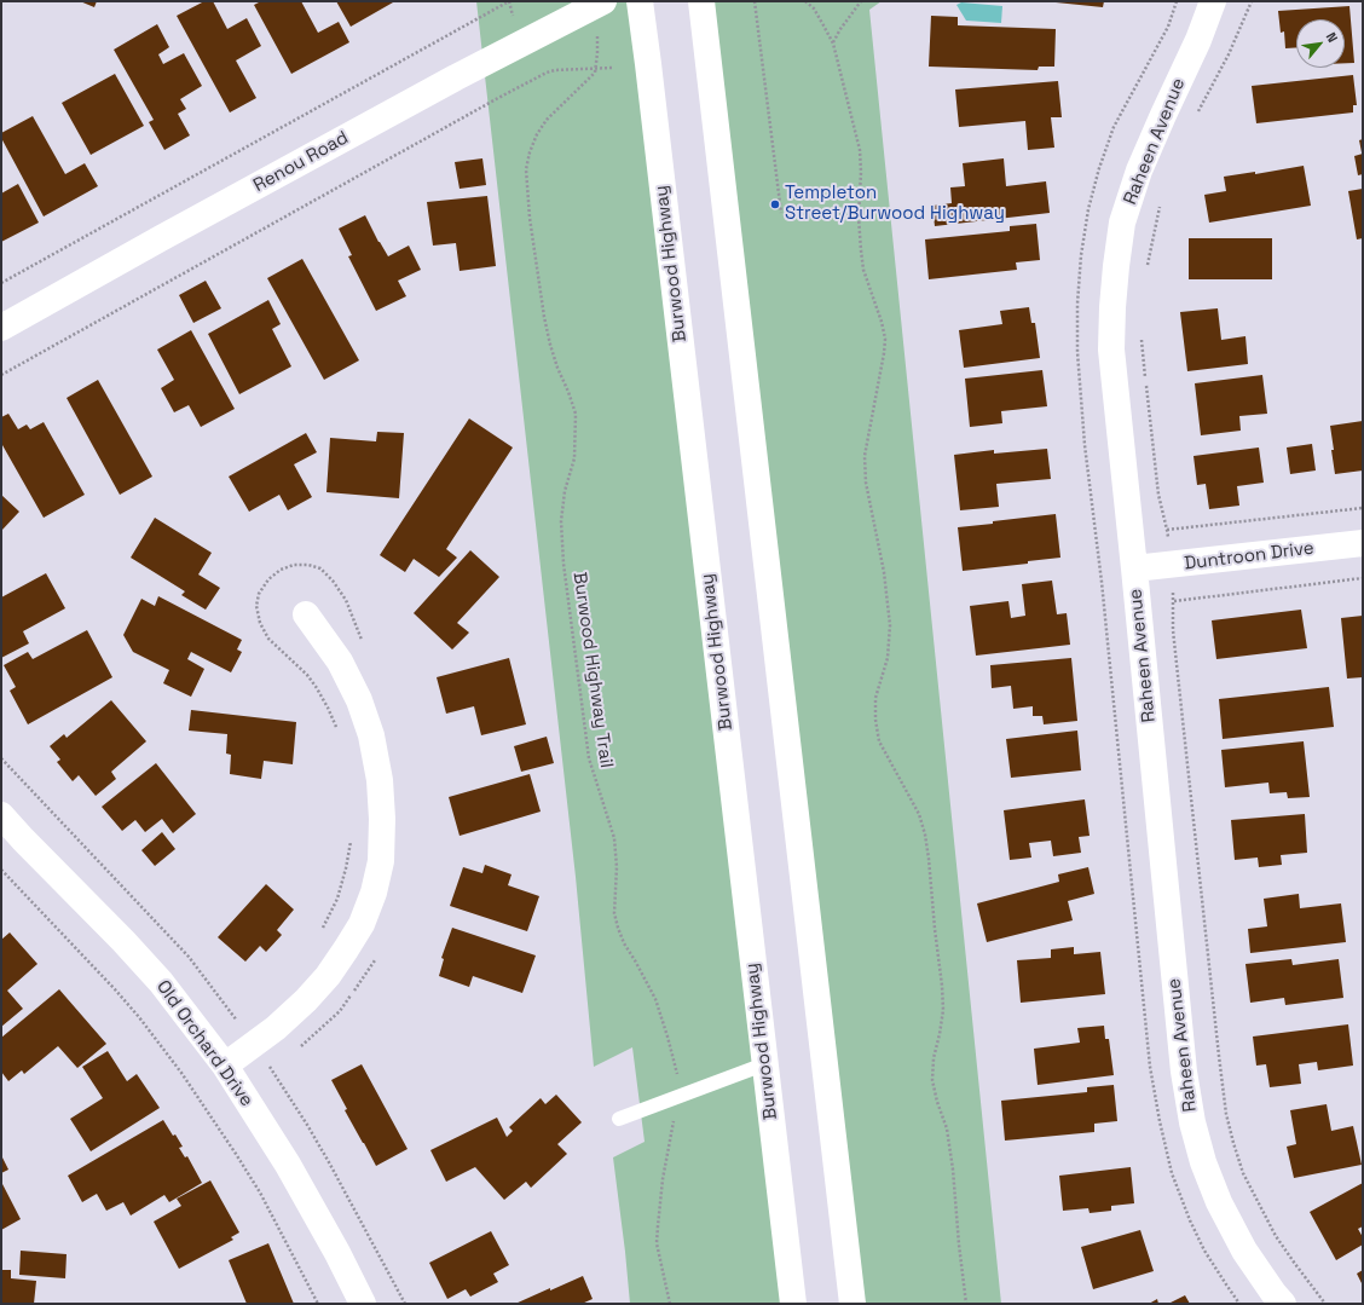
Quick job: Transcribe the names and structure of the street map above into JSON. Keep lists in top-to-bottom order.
{
  "streets": {
    "main road": [
      "Raheen Avenue",
      "Renou Road",
      "Burwood Highway",
      "Duntroon Drive",
      "Old Orchard Drive"
    ],
    "path": ["Burwood Highway Trail"]
  },
  "crossings": [
    ["Raheen Avenue", "Duntroon Drive"]
  ],
  "places": ["Templeton Street/Burwood Highway"],
  "north": "top right"
}
